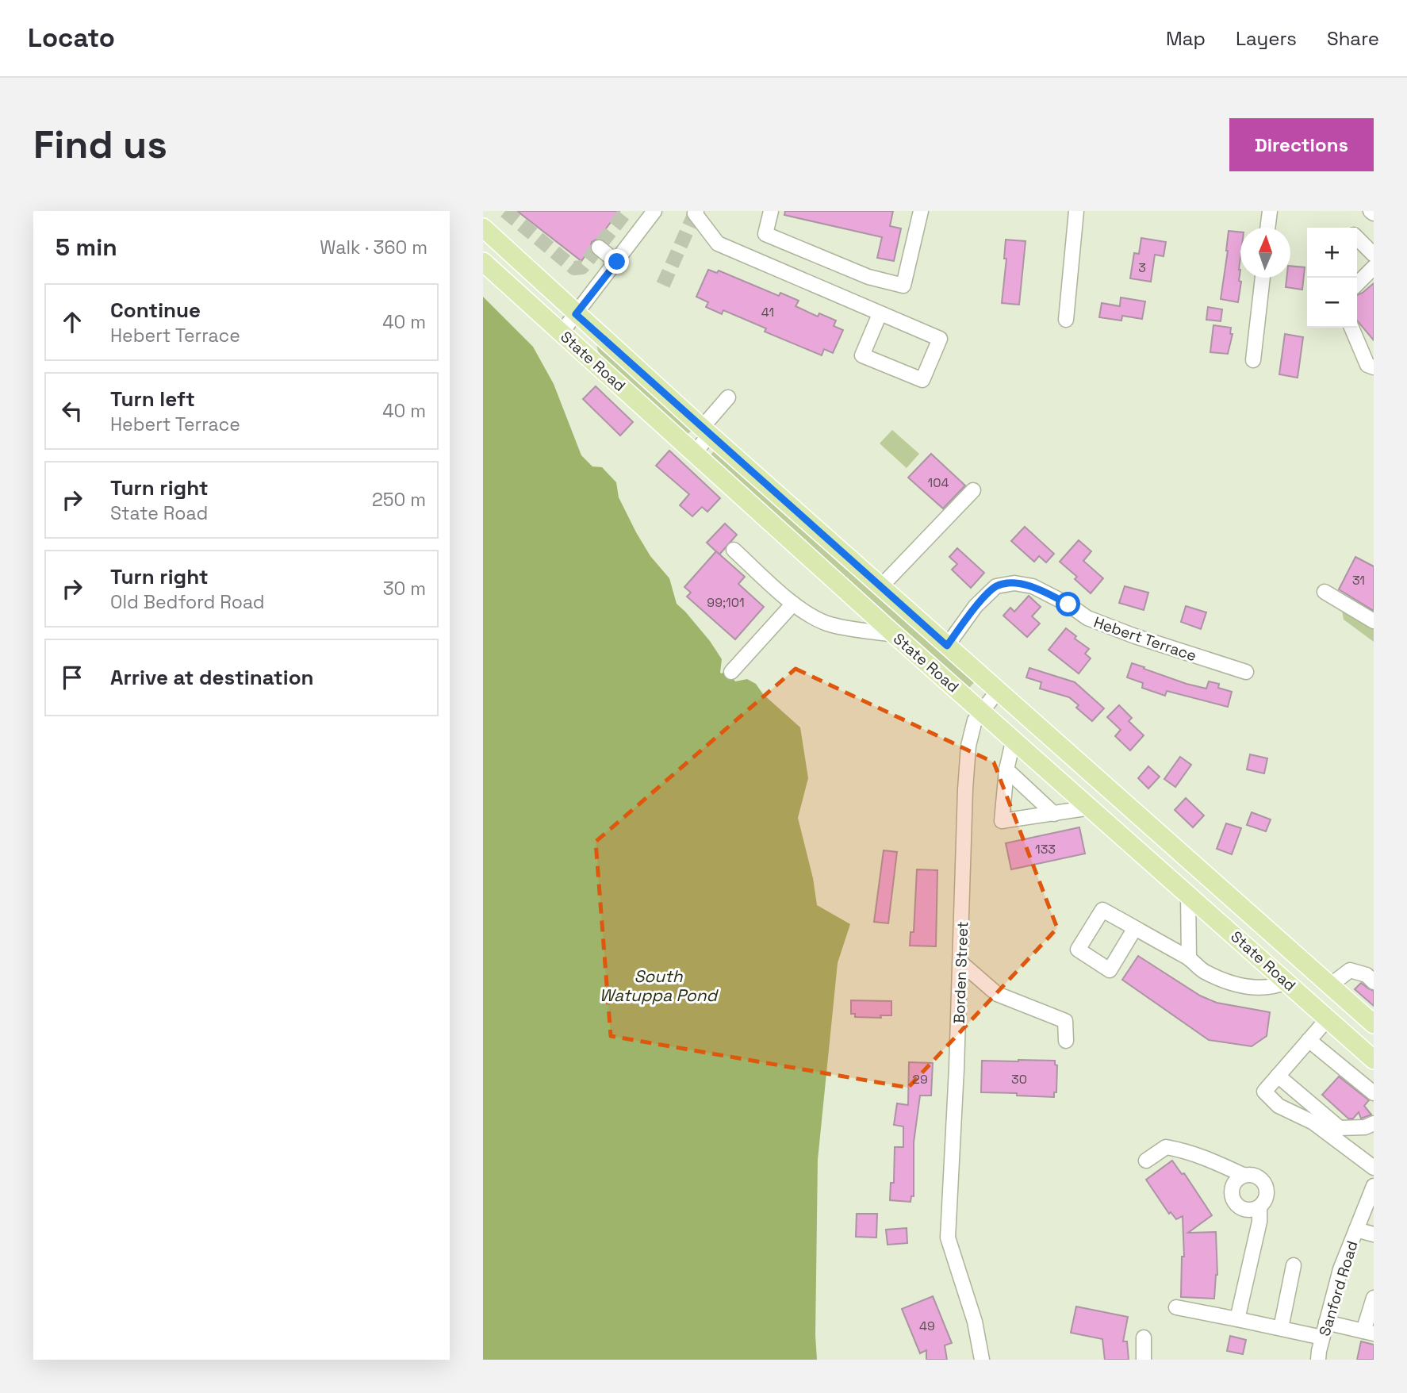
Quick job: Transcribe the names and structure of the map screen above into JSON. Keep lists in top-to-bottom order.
{
  "streets": {
    "main road": ["State Road"],
    "street": ["Hebert Terrace", "Borden Street", "Sanford Road"]
  },
  "crossings": [
    ["State Road", "Hebert Terrace"],
    ["State Road", "Borden Street"]
  ],
  "water": ["South Watuppa Pond"],
  "house_numbers": [
    "3",
    "41",
    "104",
    "31",
    "99;101",
    "133",
    "29",
    "30",
    "49"
  ],
  "north": "top",
  "page": {
    "header": "Locato",
    "nav": ["Map", "Layers", "Share"],
    "buttons": "Directions",
    "title": "Find us",
    "heading": ["5 min", "Walk · 360 m"],
    "map_buttons": ["+", "−"],
    "list": [
      ["Continue", "Hebert Terrace", "40 m"],
      ["Turn left", "Hebert Terrace", "40 m"],
      ["Turn right", "State Road", "250 m"],
      ["Turn right", "Old Bedford Road", "30 m"],
      "Arrive at destination"
    ]
  }
}
